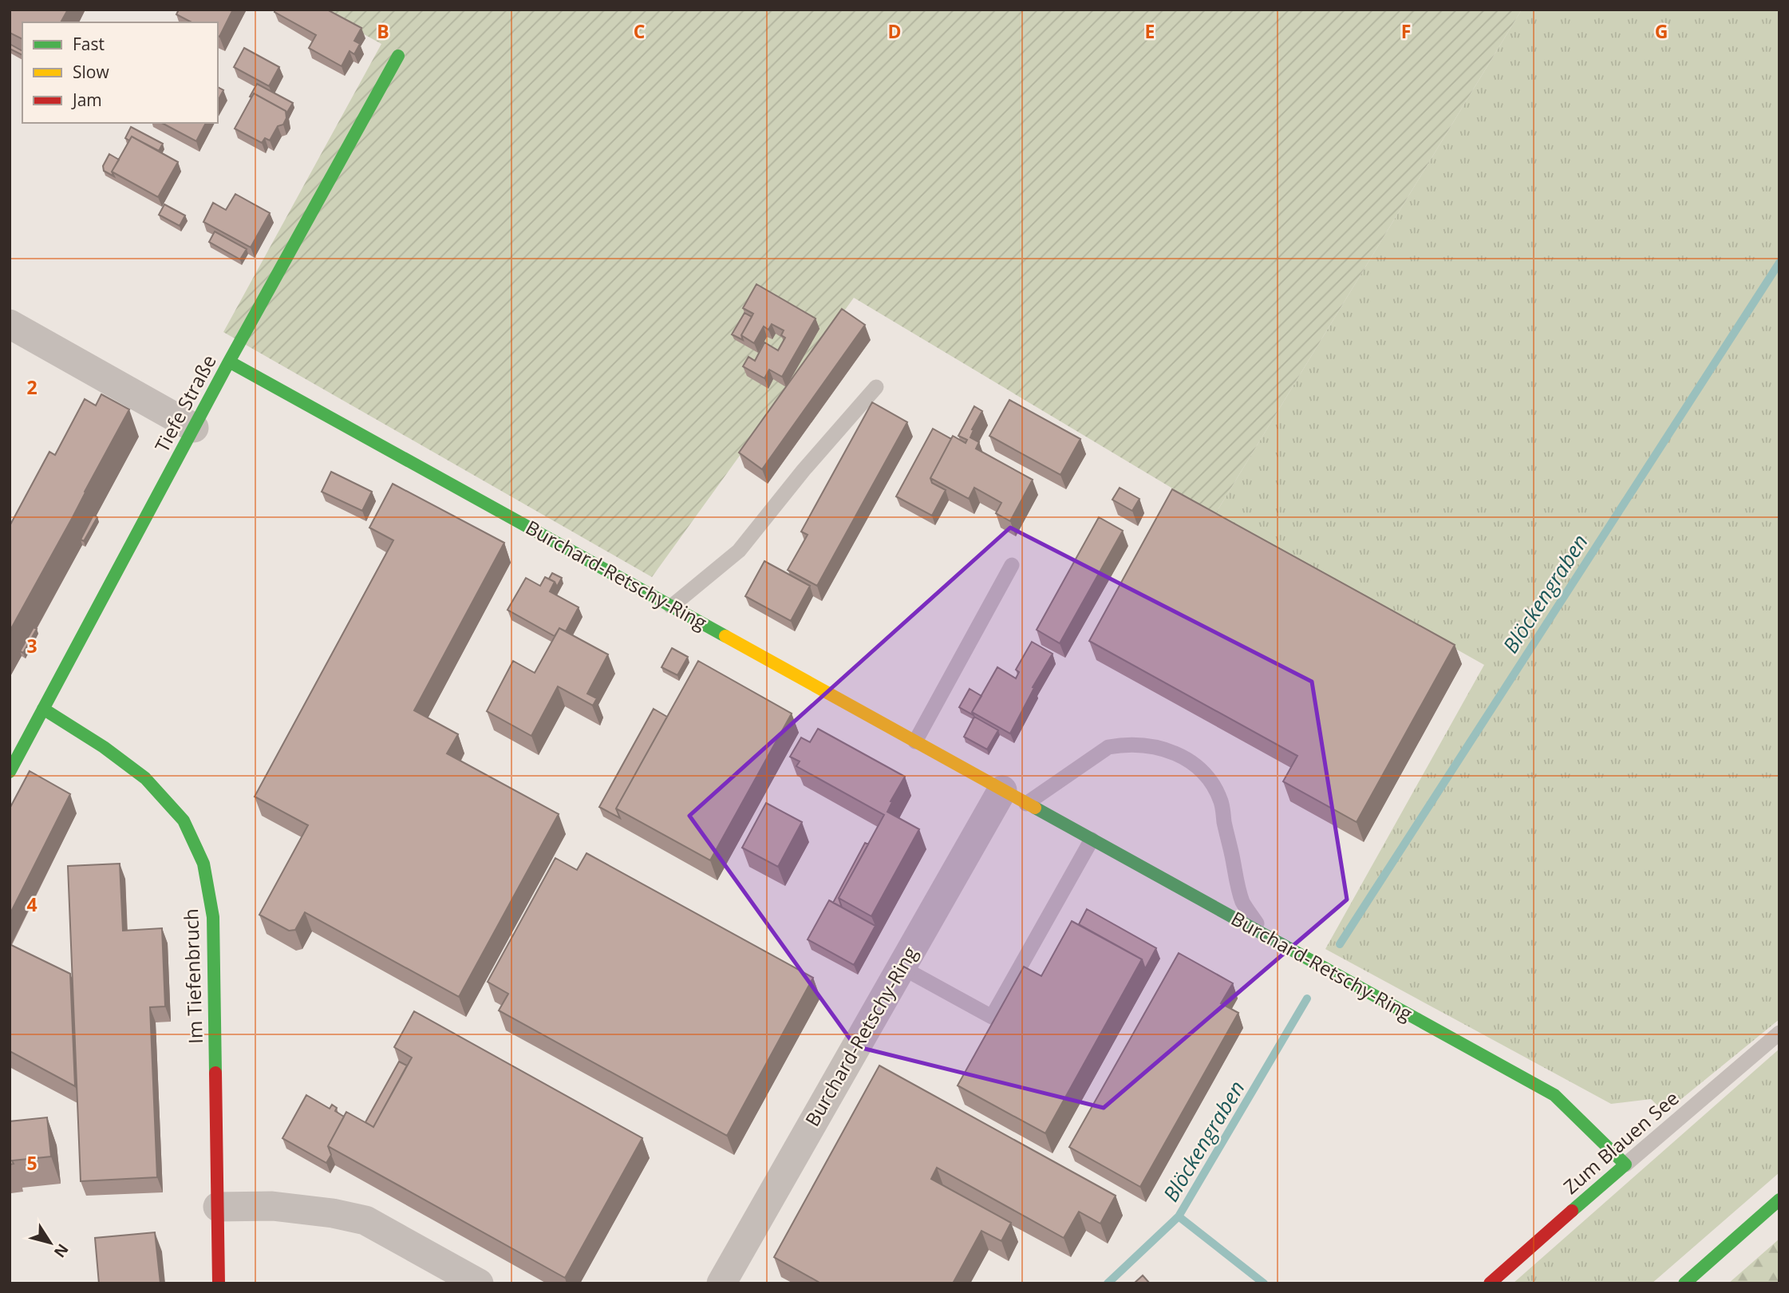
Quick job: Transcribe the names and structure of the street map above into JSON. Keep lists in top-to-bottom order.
{
  "streets": {
    "street": [
      "Tiefe Straße",
      "Burchard-Retschy-Ring",
      "Im Tiefenbruch",
      "Zum Blauen See"
    ]
  },
  "crossings": [
    ["Tiefe Straße", "Burchard-Retschy-Ring"],
    ["Tiefe Straße", "Im Tiefenbruch"],
    ["Burchard-Retschy-Ring", "Zum Blauen See"]
  ],
  "water": ["Blöckengraben"],
  "legend": ["Fast", "Slow", "Jam"],
  "north": "bottom right",
  "grid": {
    "columns": [
      "B",
      "C",
      "D",
      "E",
      "F",
      "G"
    ],
    "rows": [
      "2",
      "3",
      "4",
      "5"
    ]
  }
}
